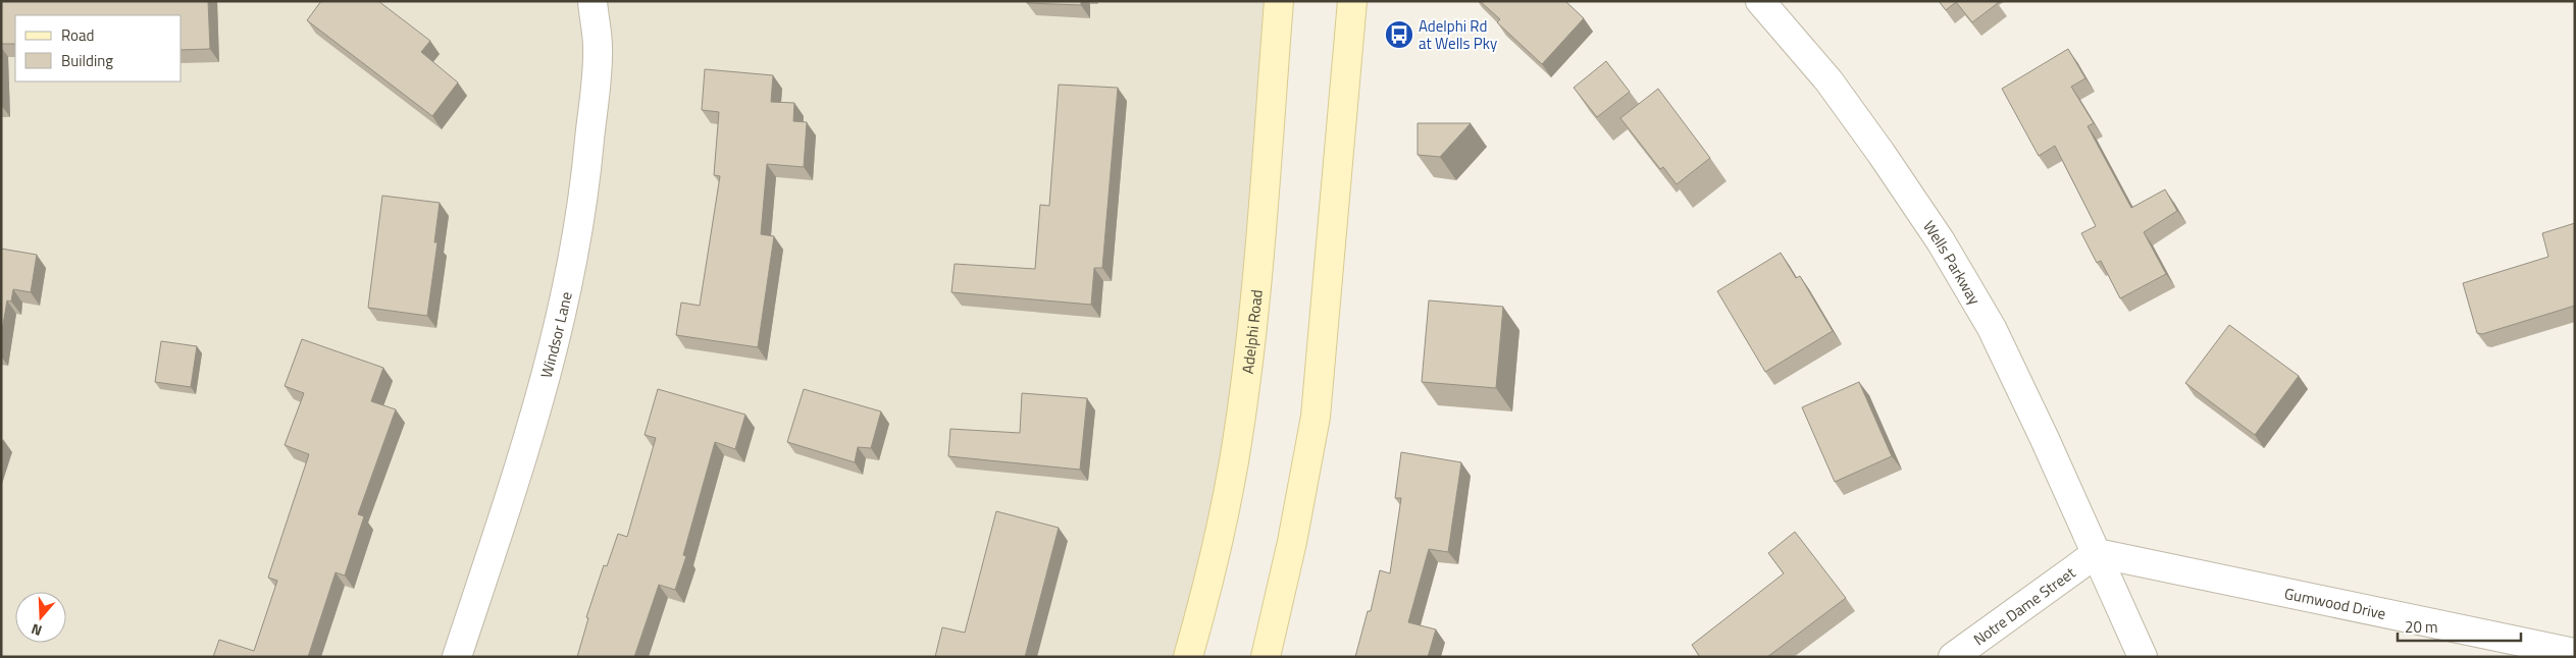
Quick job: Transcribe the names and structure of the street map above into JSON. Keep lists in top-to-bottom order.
{
  "streets": {
    "main road": ["Adelphi Road"],
    "street": [
      "Wells Parkway",
      "Windsor Lane",
      "Gumwood Drive",
      "Notre Dame Street"
    ]
  },
  "crossings": [
    ["Wells Parkway", "Gumwood Drive"],
    ["Wells Parkway", "Notre Dame Street"],
    ["Gumwood Drive", "Notre Dame Street"]
  ],
  "places": {
    "bus stop": ["Adelphi Rd at Wells Pky"]
  },
  "legend": ["Road", "Building"],
  "scale_bar": "20 m",
  "north": "bottom"
}
